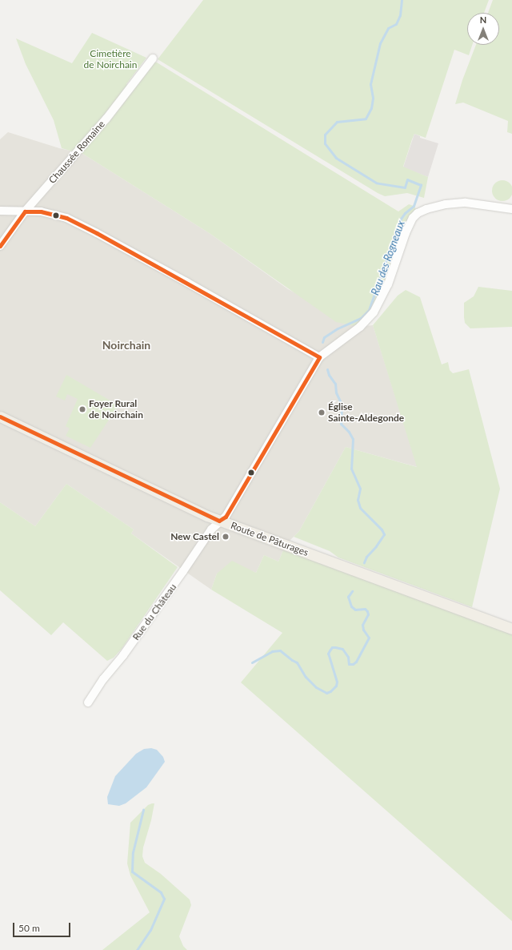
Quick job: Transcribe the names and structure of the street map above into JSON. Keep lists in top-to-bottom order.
{
  "streets": {
    "main road": ["Route de Pâturages"],
    "street": ["Chaussée Romaine", "Rue du Château"]
  },
  "crossings": [
    ["Route de Pâturages", "Rue du Château"]
  ],
  "districts": ["Noirchain"],
  "water": ["Rau des Rogneaux"],
  "parks": ["Cimetière de Noirchain"],
  "places": ["Foyer Rural de Noirchain", "Église Sainte-Aldegonde", "New Castel"],
  "scale_bar": "50 m",
  "north": "top"
}
